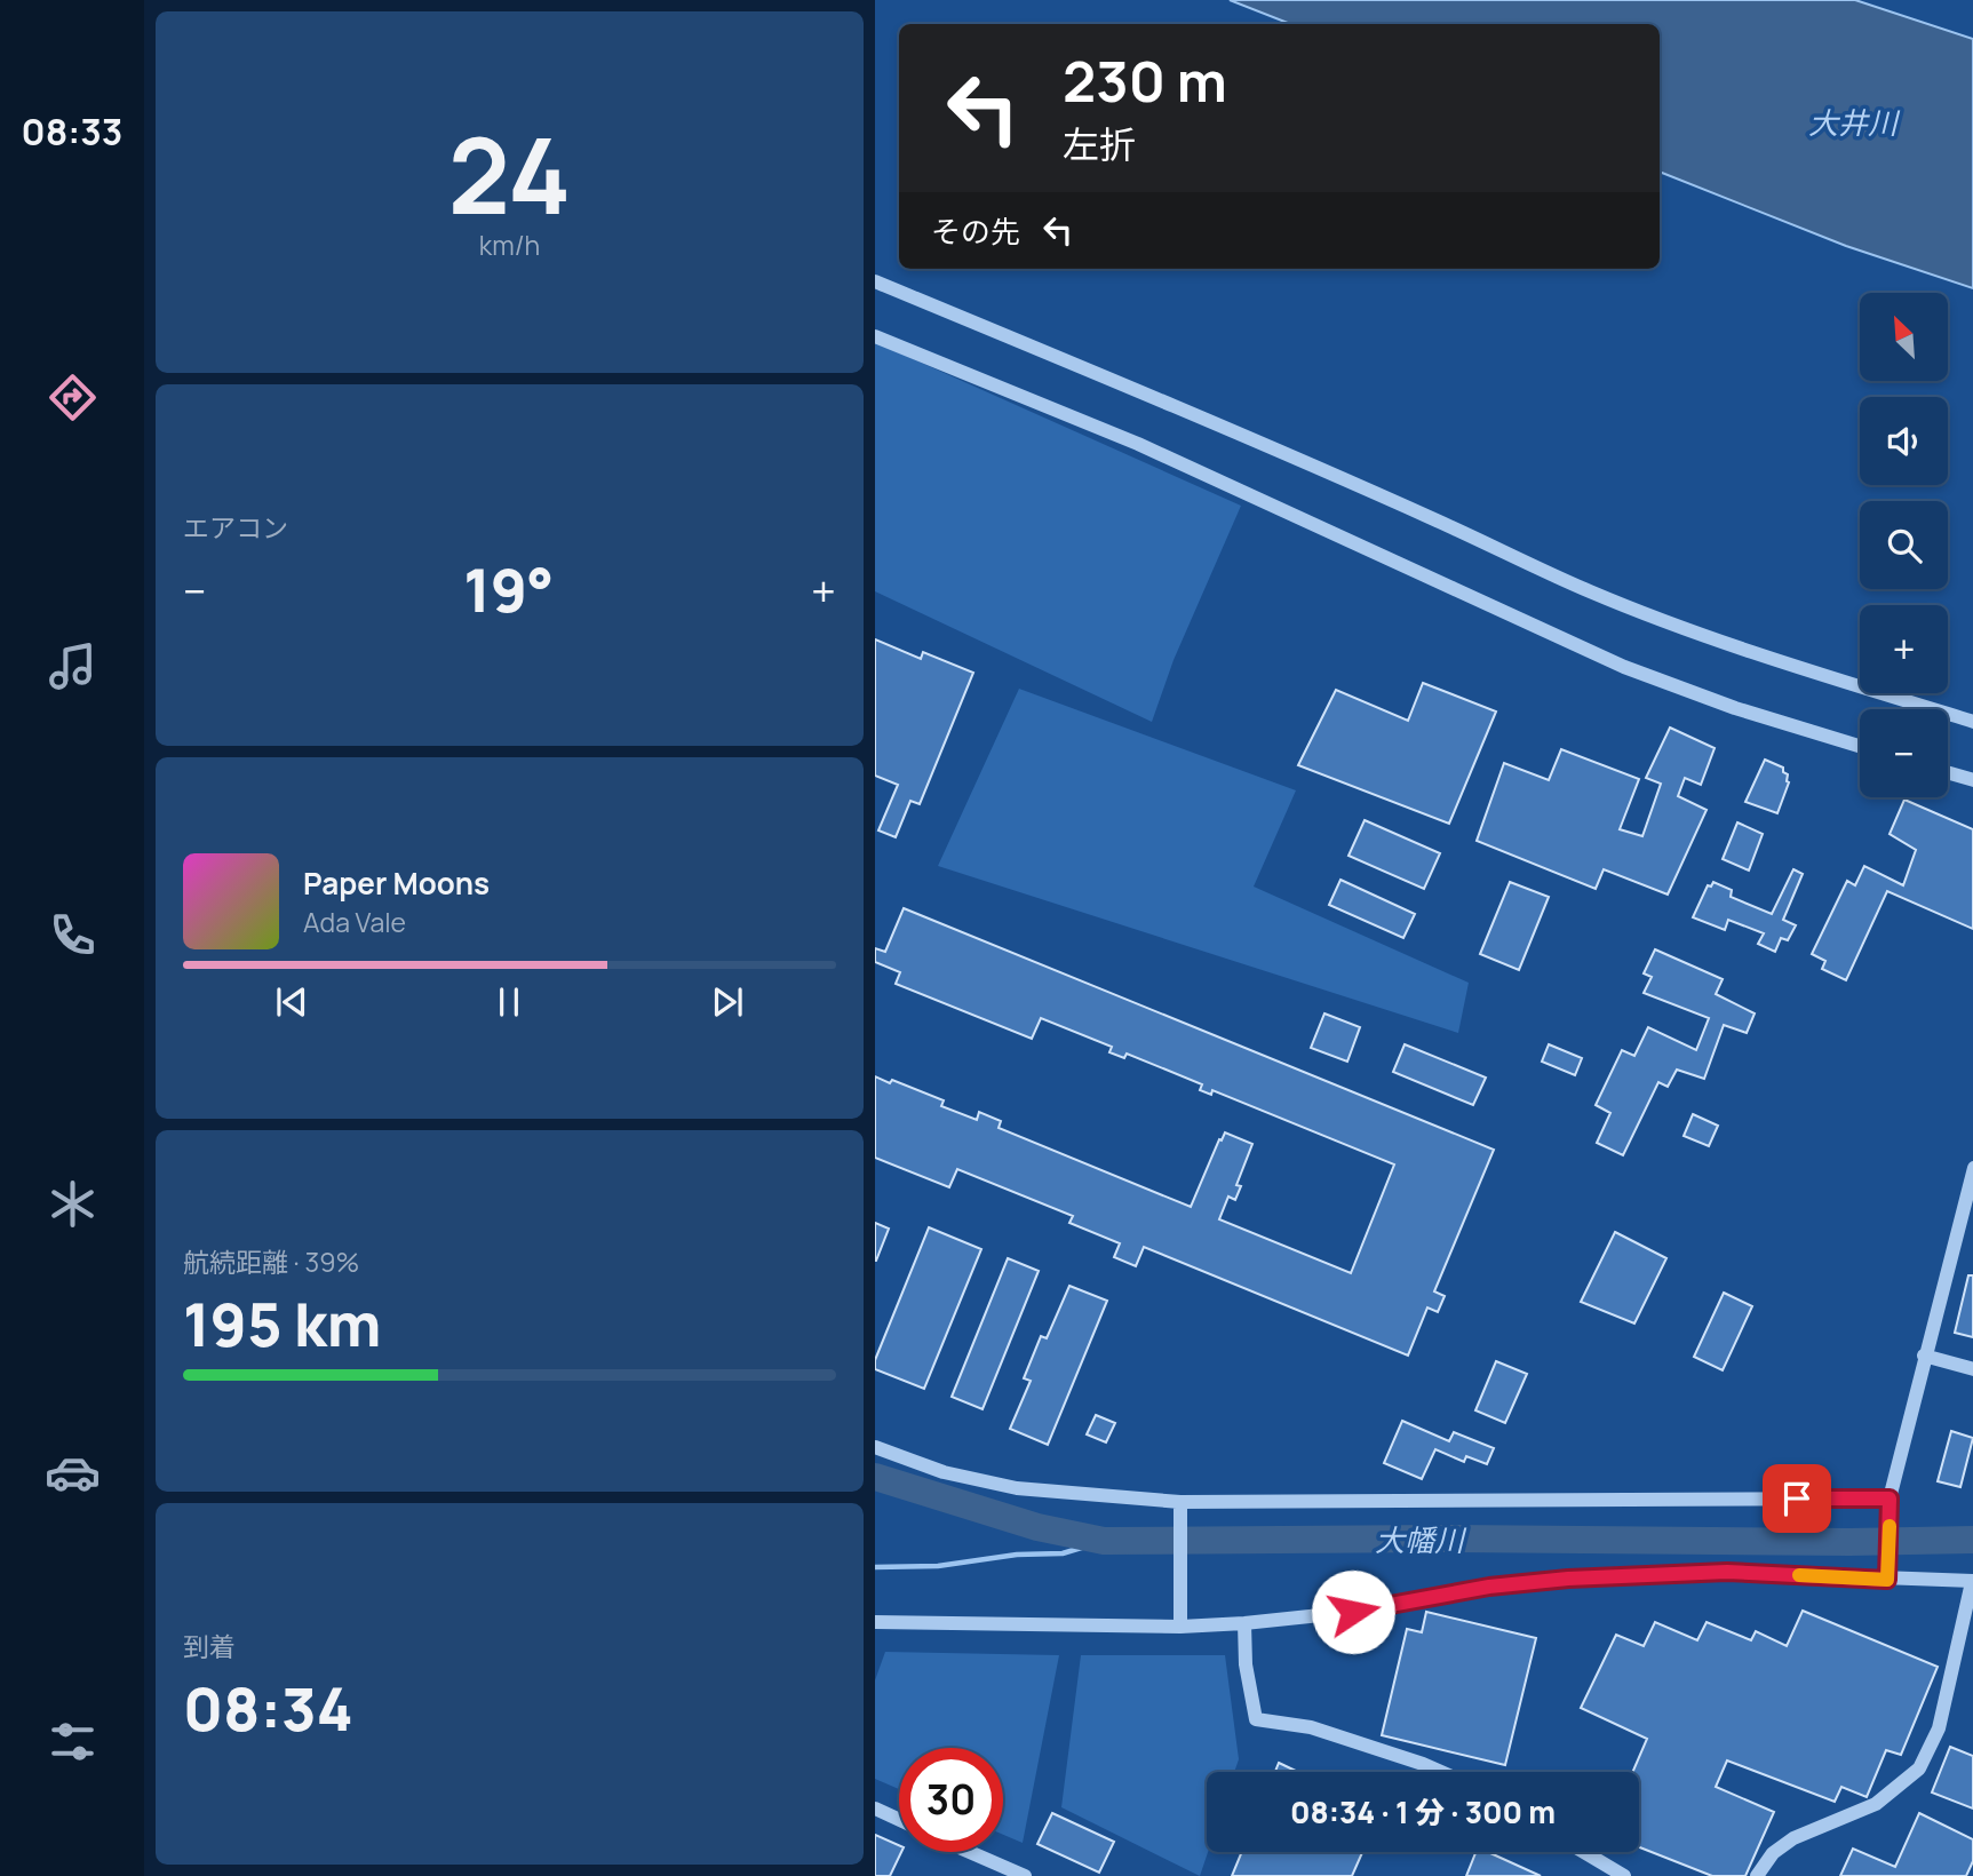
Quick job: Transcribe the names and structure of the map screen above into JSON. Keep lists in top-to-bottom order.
{
  "water": ["大井川", "大幡川"],
  "north": "top left",
  "page": {
    "tabs": "08:33",
    "tile": [
      ["24", "km/h"],
      "エアコン",
      ["航続距離 · 39%", "195 km"],
      ["到着", "08:34"]
    ],
    "turn": ["230 m", "左折"],
    "then": "その先",
    "map_buttons": ["+", "−"],
    "heat": ["−", "19°", "+"],
    "song": ["Paper Moons", "Ada Vale"],
    "limit": "30",
    "trip": "08:34 · 1 分 · 300 m"
  }
}
